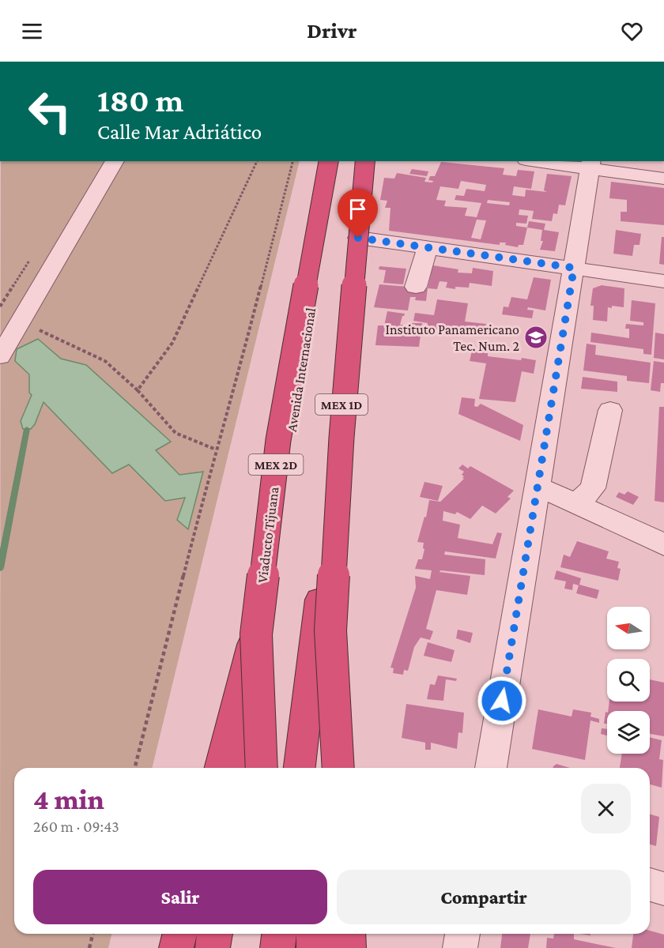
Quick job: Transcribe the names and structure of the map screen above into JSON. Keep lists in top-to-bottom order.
{
  "streets": {
    "highway": [
      "Avenida Internacional",
      "MEX 1D",
      "MEX 2D",
      "Viaducto Tijuana"
    ]
  },
  "places": {
    "school or university": ["Instituto Panamericano Tec. Num. 2"]
  },
  "north": "left",
  "page": {
    "header": "Drivr",
    "turn": ["180 m", "Calle Mar Adriático"],
    "heading": ["4 min", "260 m · 09:43"],
    "buttons": ["Salir", "Compartir"]
  }
}
